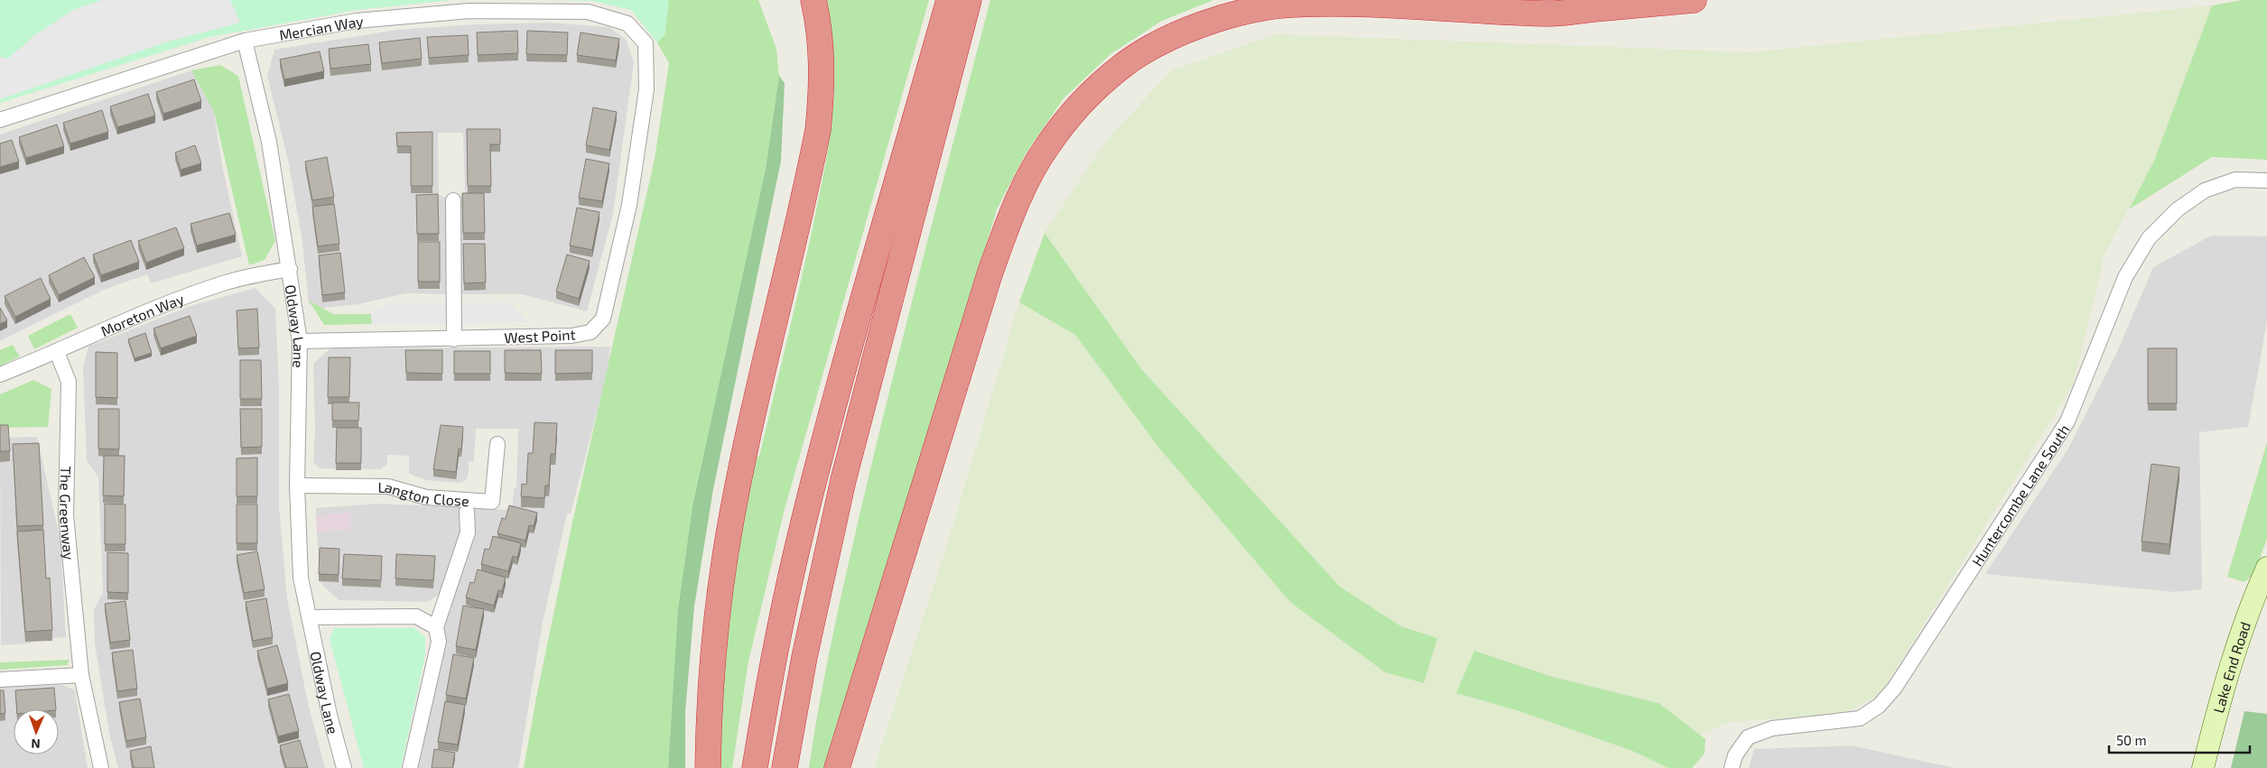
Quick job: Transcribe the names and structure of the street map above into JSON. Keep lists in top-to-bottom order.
{
  "streets": {
    "main road": ["Lake End Road"],
    "street": [
      "Mercian Way",
      "Moreton Way",
      "Oldway Lane",
      "West Point",
      "Langton Close",
      "Huntercombe Lane South",
      "The Greenway"
    ]
  },
  "crossings": [
    ["Mercian Way", "Oldway Lane"],
    ["Mercian Way", "West Point"],
    ["Moreton Way", "Oldway Lane"],
    ["Moreton Way", "The Greenway"],
    ["Oldway Lane", "West Point"],
    ["Oldway Lane", "Langton Close"]
  ],
  "scale_bar": "50 m",
  "north": "bottom"
}
